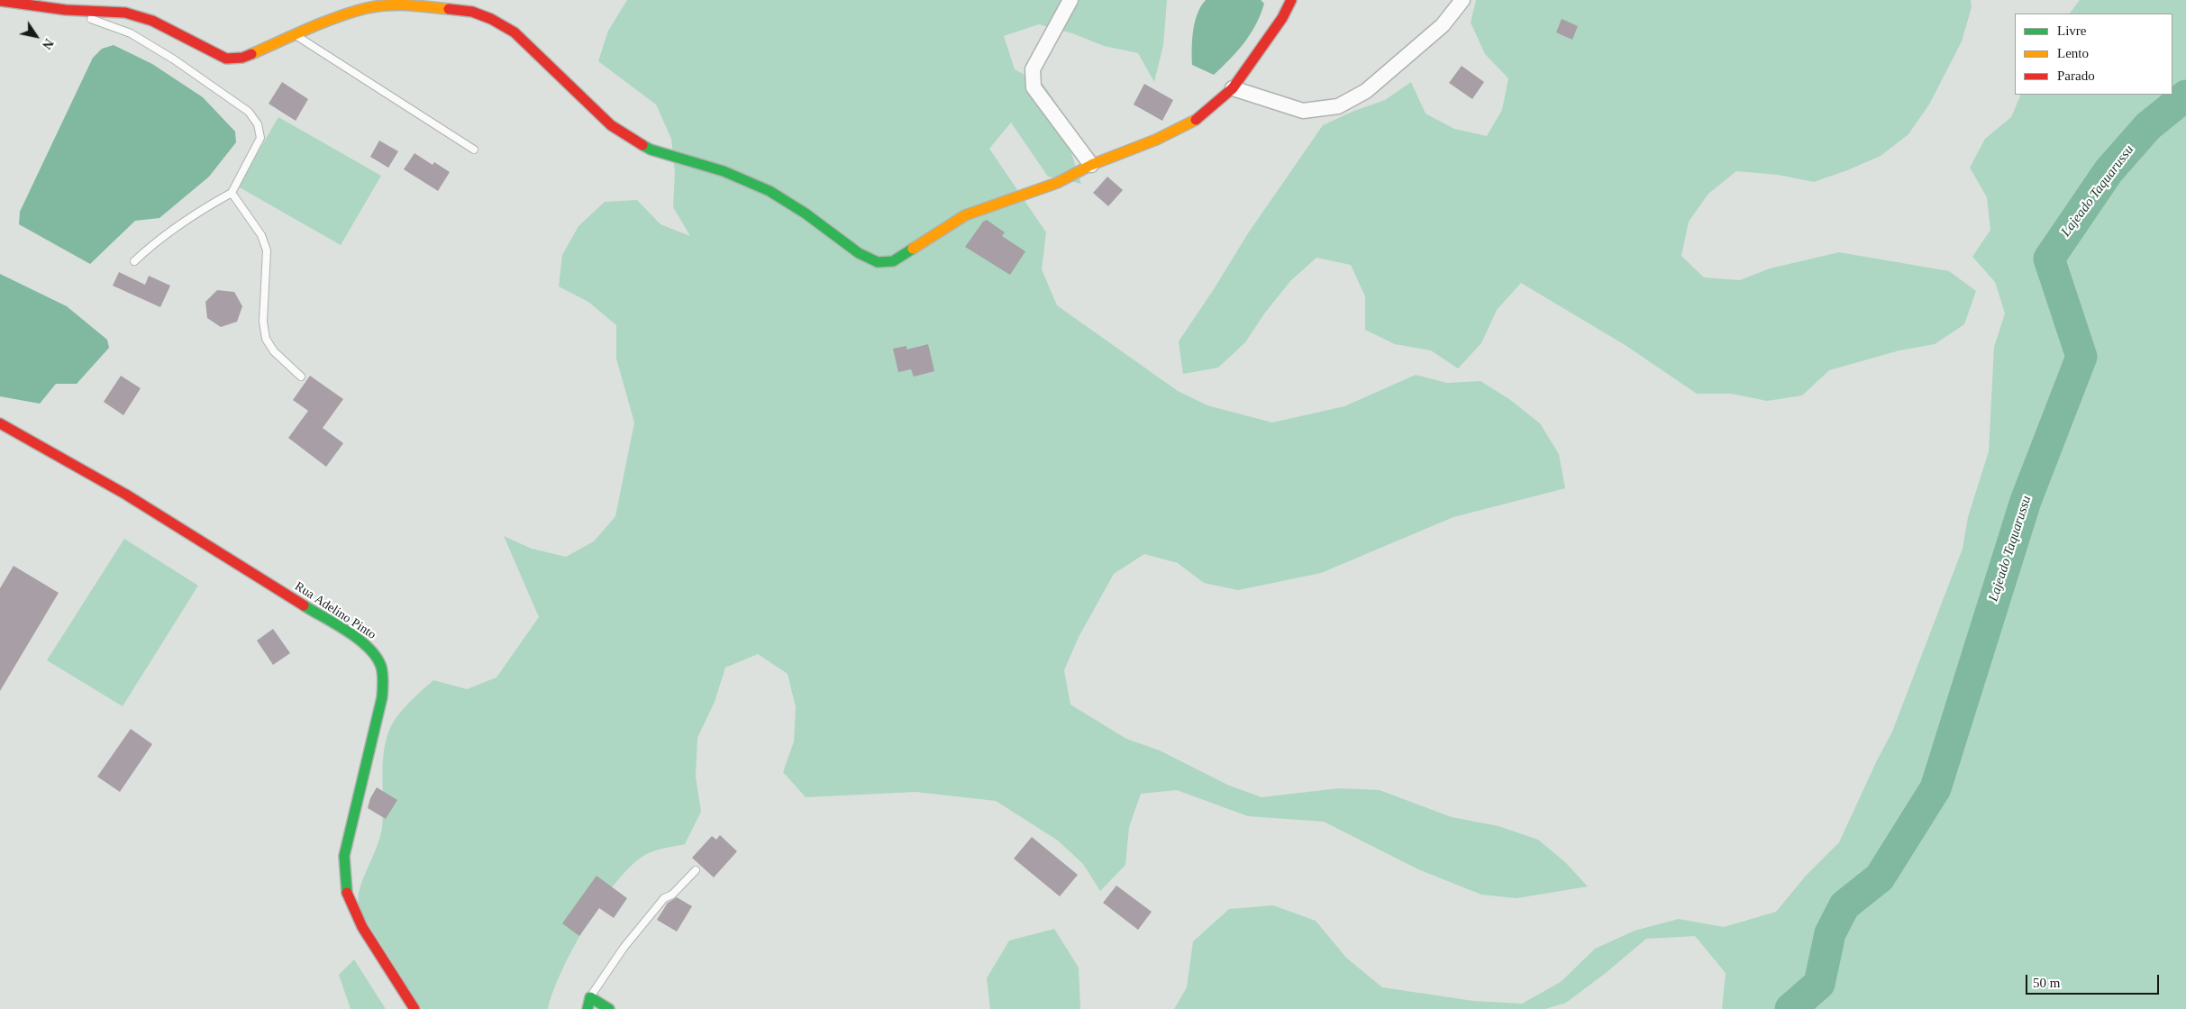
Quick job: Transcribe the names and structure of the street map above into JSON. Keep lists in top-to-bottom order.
{
  "streets": {
    "street": ["Rua Adelino Pinto"]
  },
  "water": ["Lajeado Taquarussu"],
  "legend": ["Livre", "Lento", "Parado"],
  "scale_bar": "50 m",
  "north": "bottom right"
}
